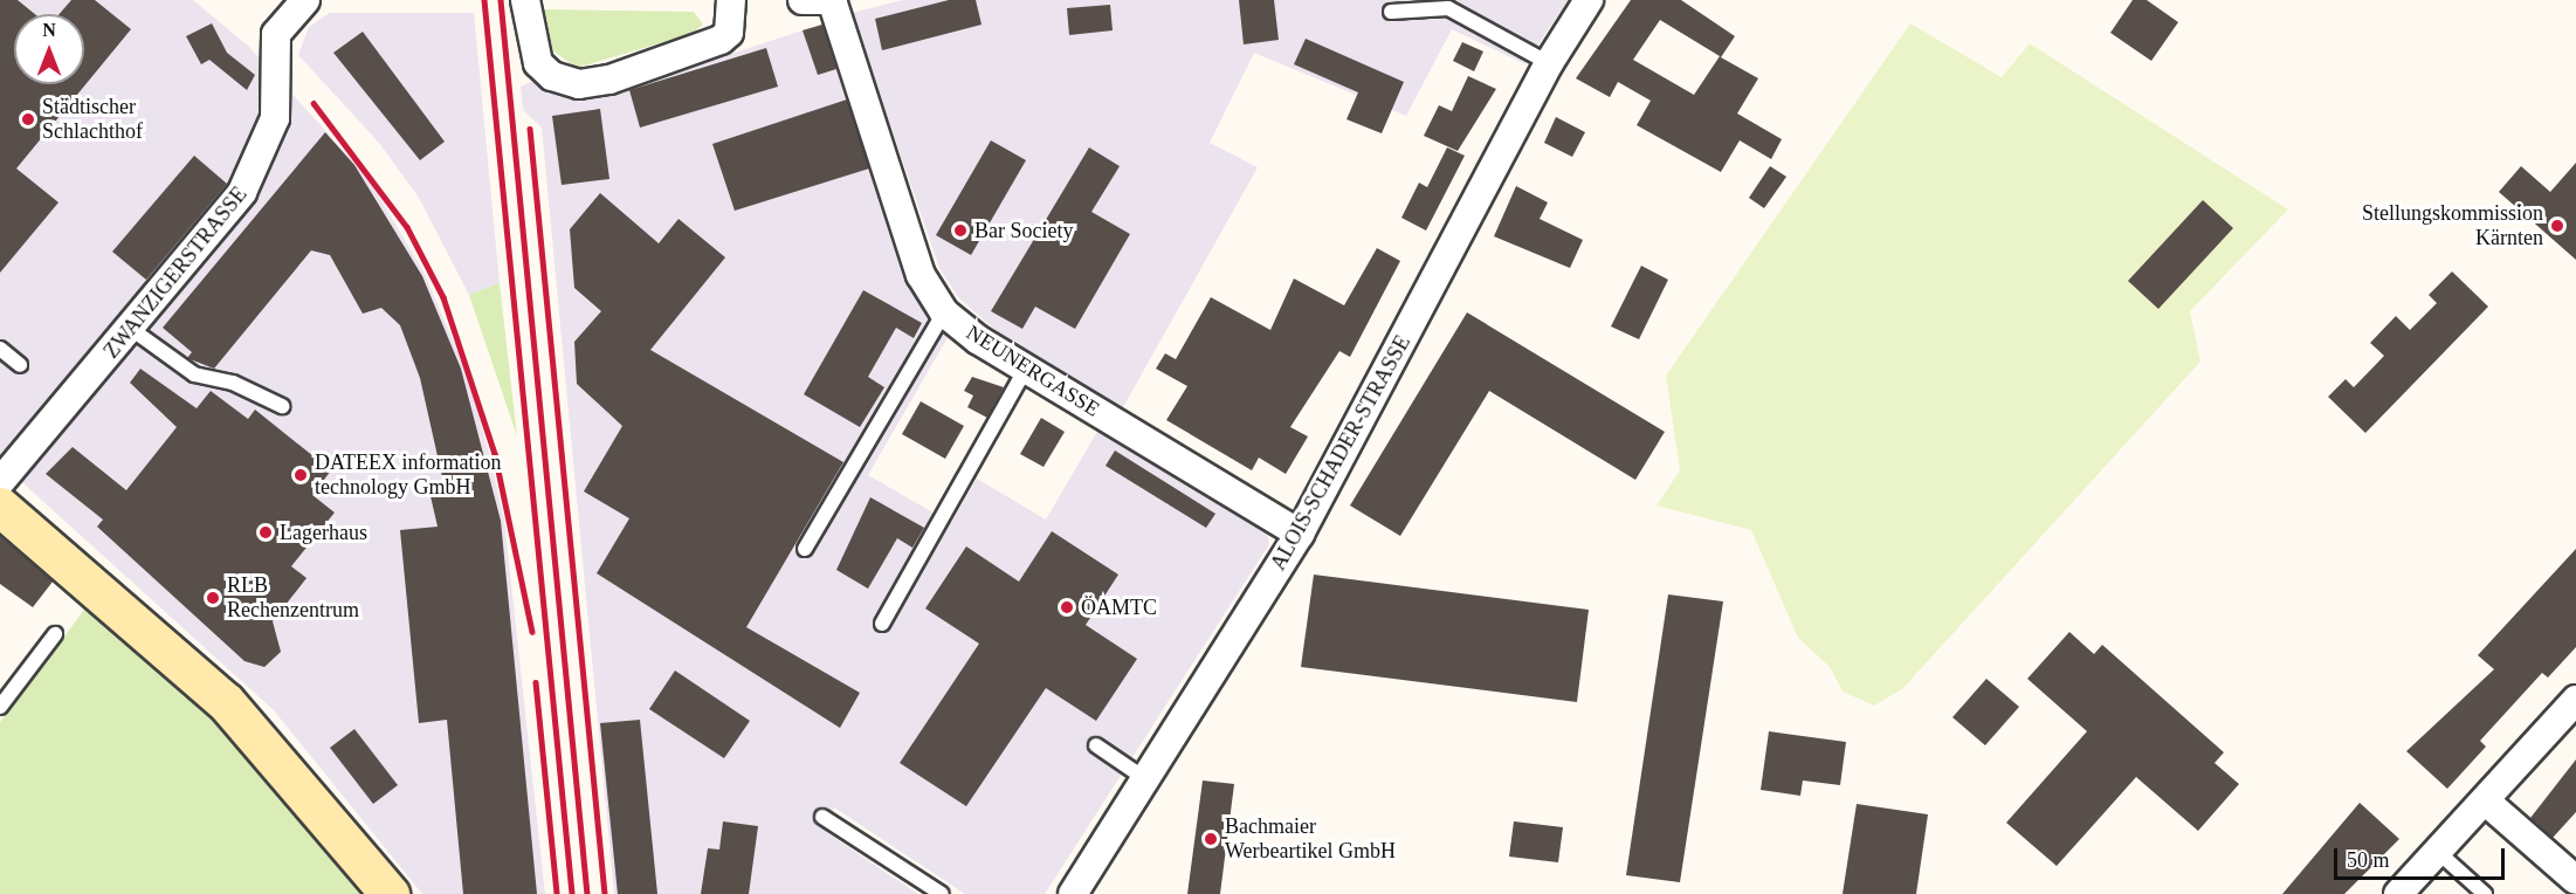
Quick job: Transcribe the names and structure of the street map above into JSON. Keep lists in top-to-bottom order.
{
  "streets": {
    "street": ["ZWANZIGERSTRASSE", "NEUNERGASSE", "ALOIS-SCHADER-STRASSE"]
  },
  "crossings": [
    ["NEUNERGASSE", "ALOIS-SCHADER-STRASSE"]
  ],
  "places": [
    "Städtischer Schlachthof",
    "Stellungskommission Kärnten",
    "Bar Society",
    "DATEEX information technology GmbH",
    "Lagerhaus",
    "RLB Rechenzentrum",
    "ÖAMTC",
    "Bachmaier Werbeartikel GmbH"
  ],
  "scale_bar": "50 m",
  "north": "top"
}
